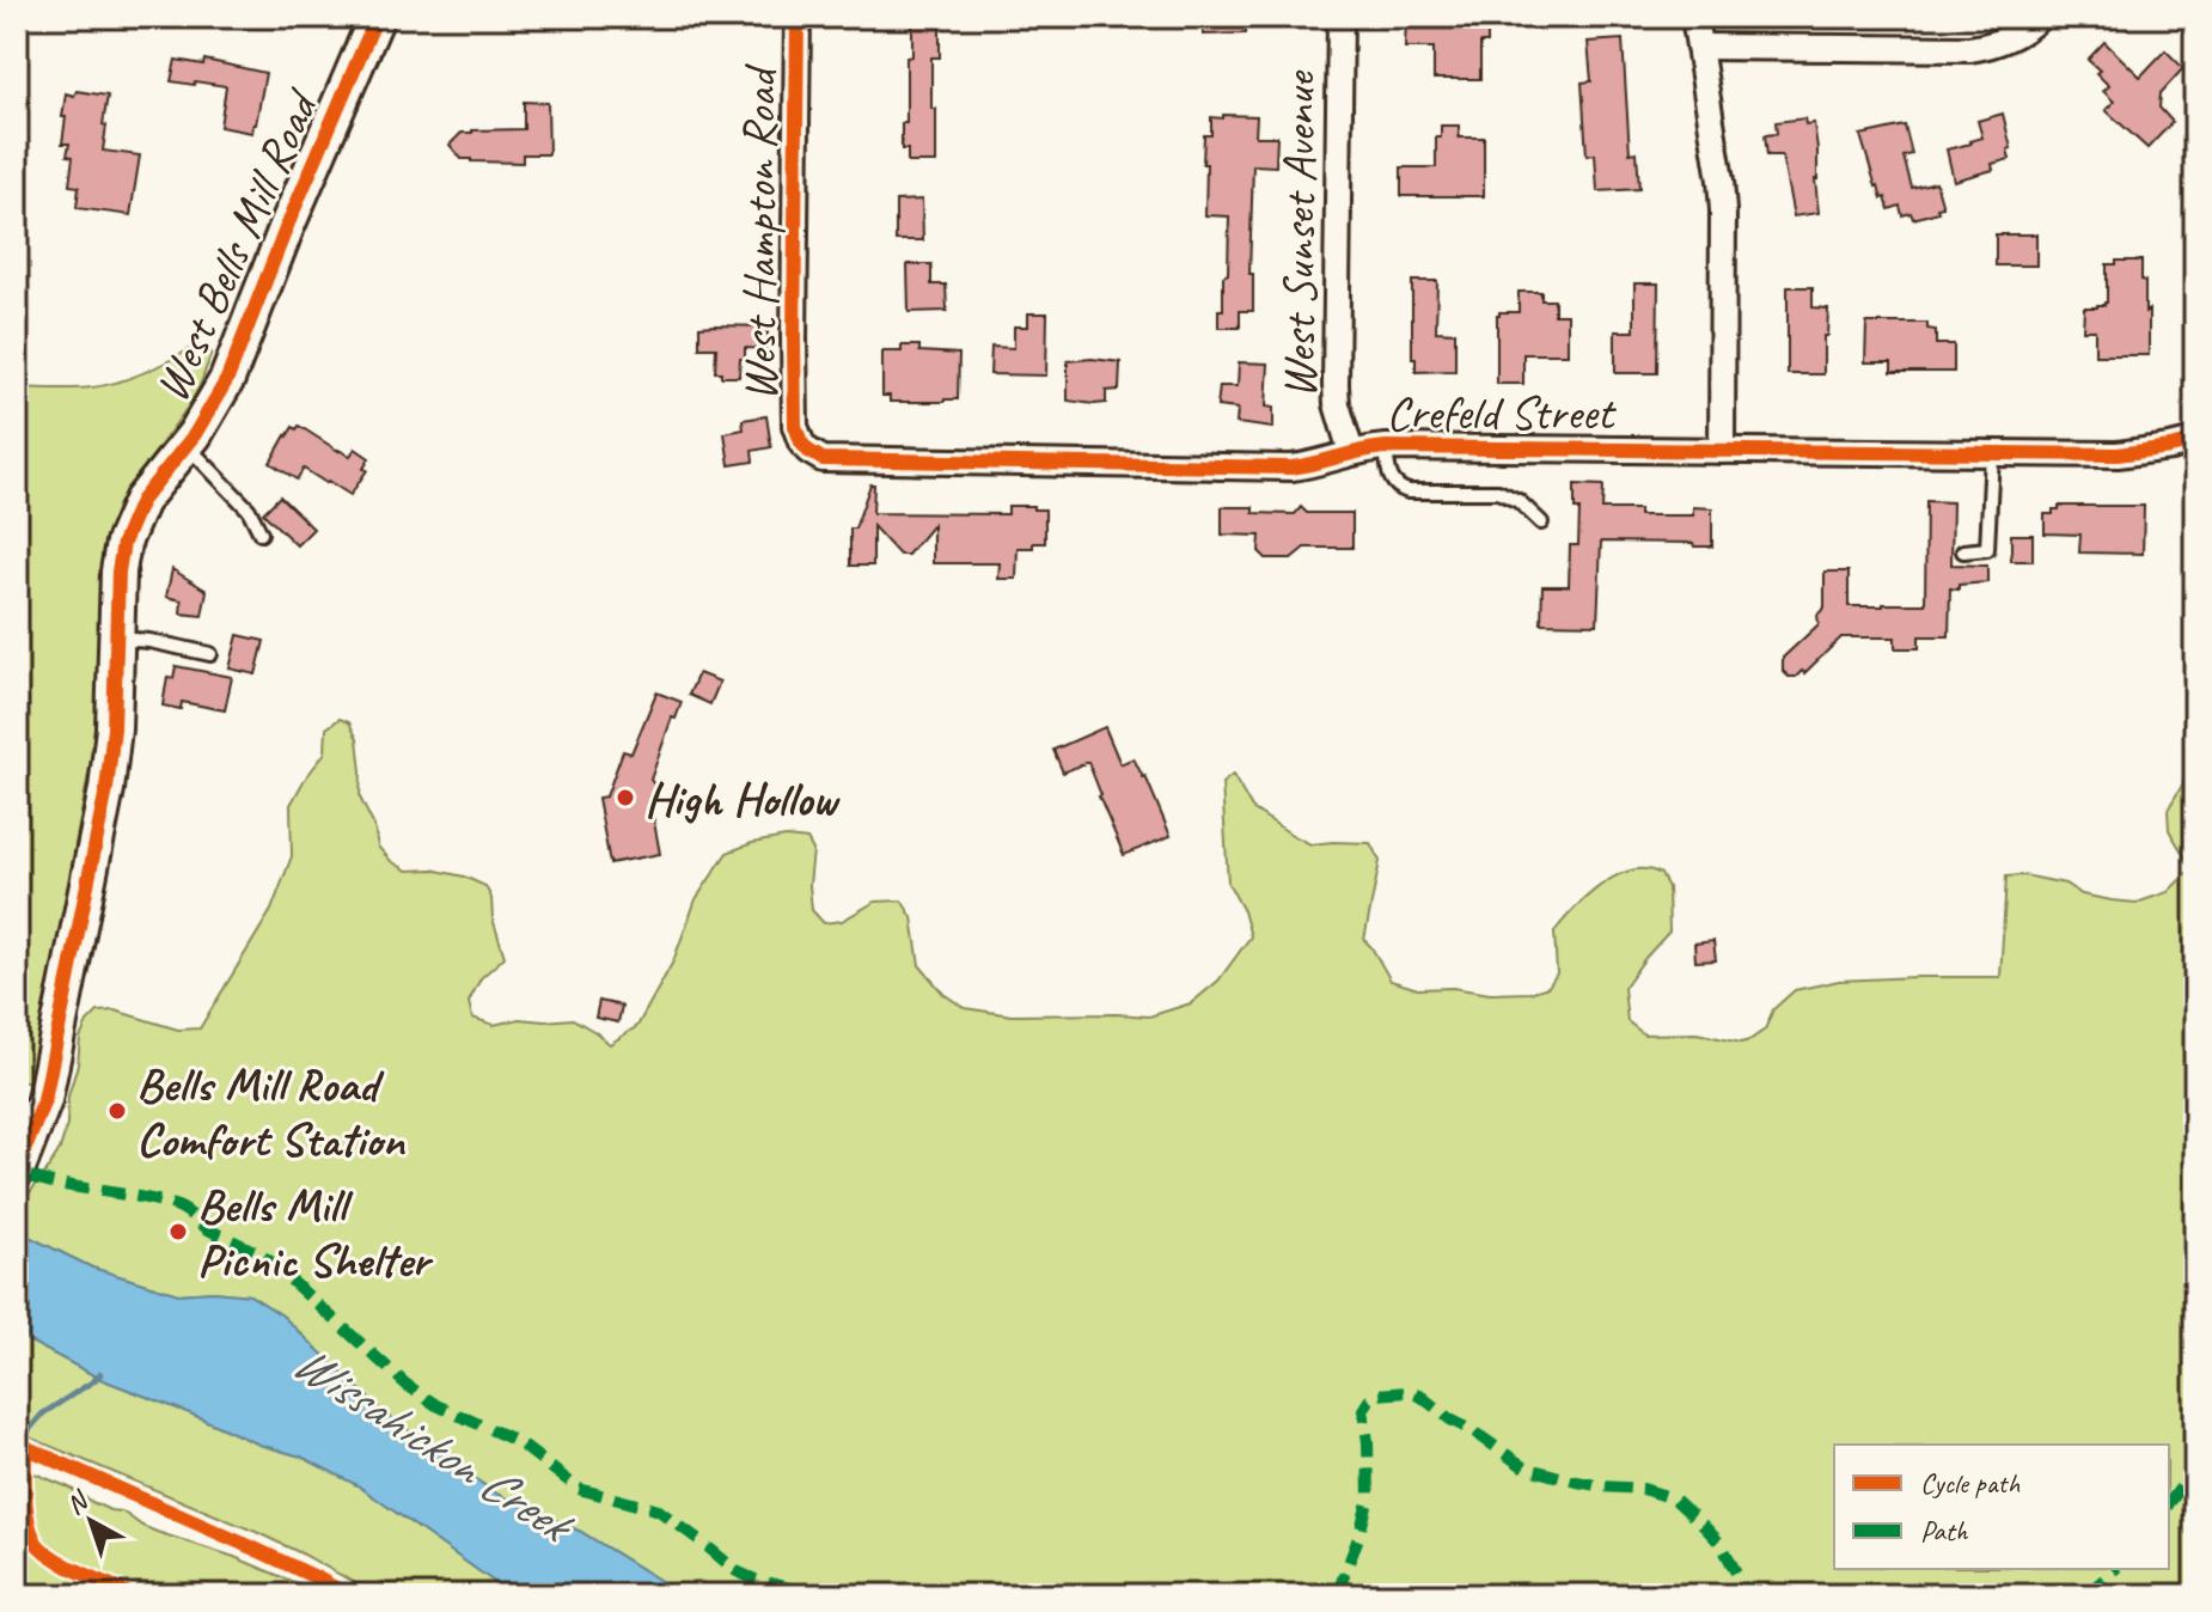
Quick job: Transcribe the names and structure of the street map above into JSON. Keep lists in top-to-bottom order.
{
  "streets": {
    "street": [
      "West Hampton Road",
      "West Sunset Avenue",
      "West Bells Mill Road",
      "Crefeld Street"
    ]
  },
  "crossings": [
    ["West Hampton Road", "Crefeld Street"],
    ["West Sunset Avenue", "Crefeld Street"]
  ],
  "water": ["Wissahickon Creek"],
  "places": ["High Hollow", "Bells Mill Road Comfort Station", "Bells Mill Picnic Shelter"],
  "legend": ["Cycle path", "Path"],
  "north": "top left"
}
